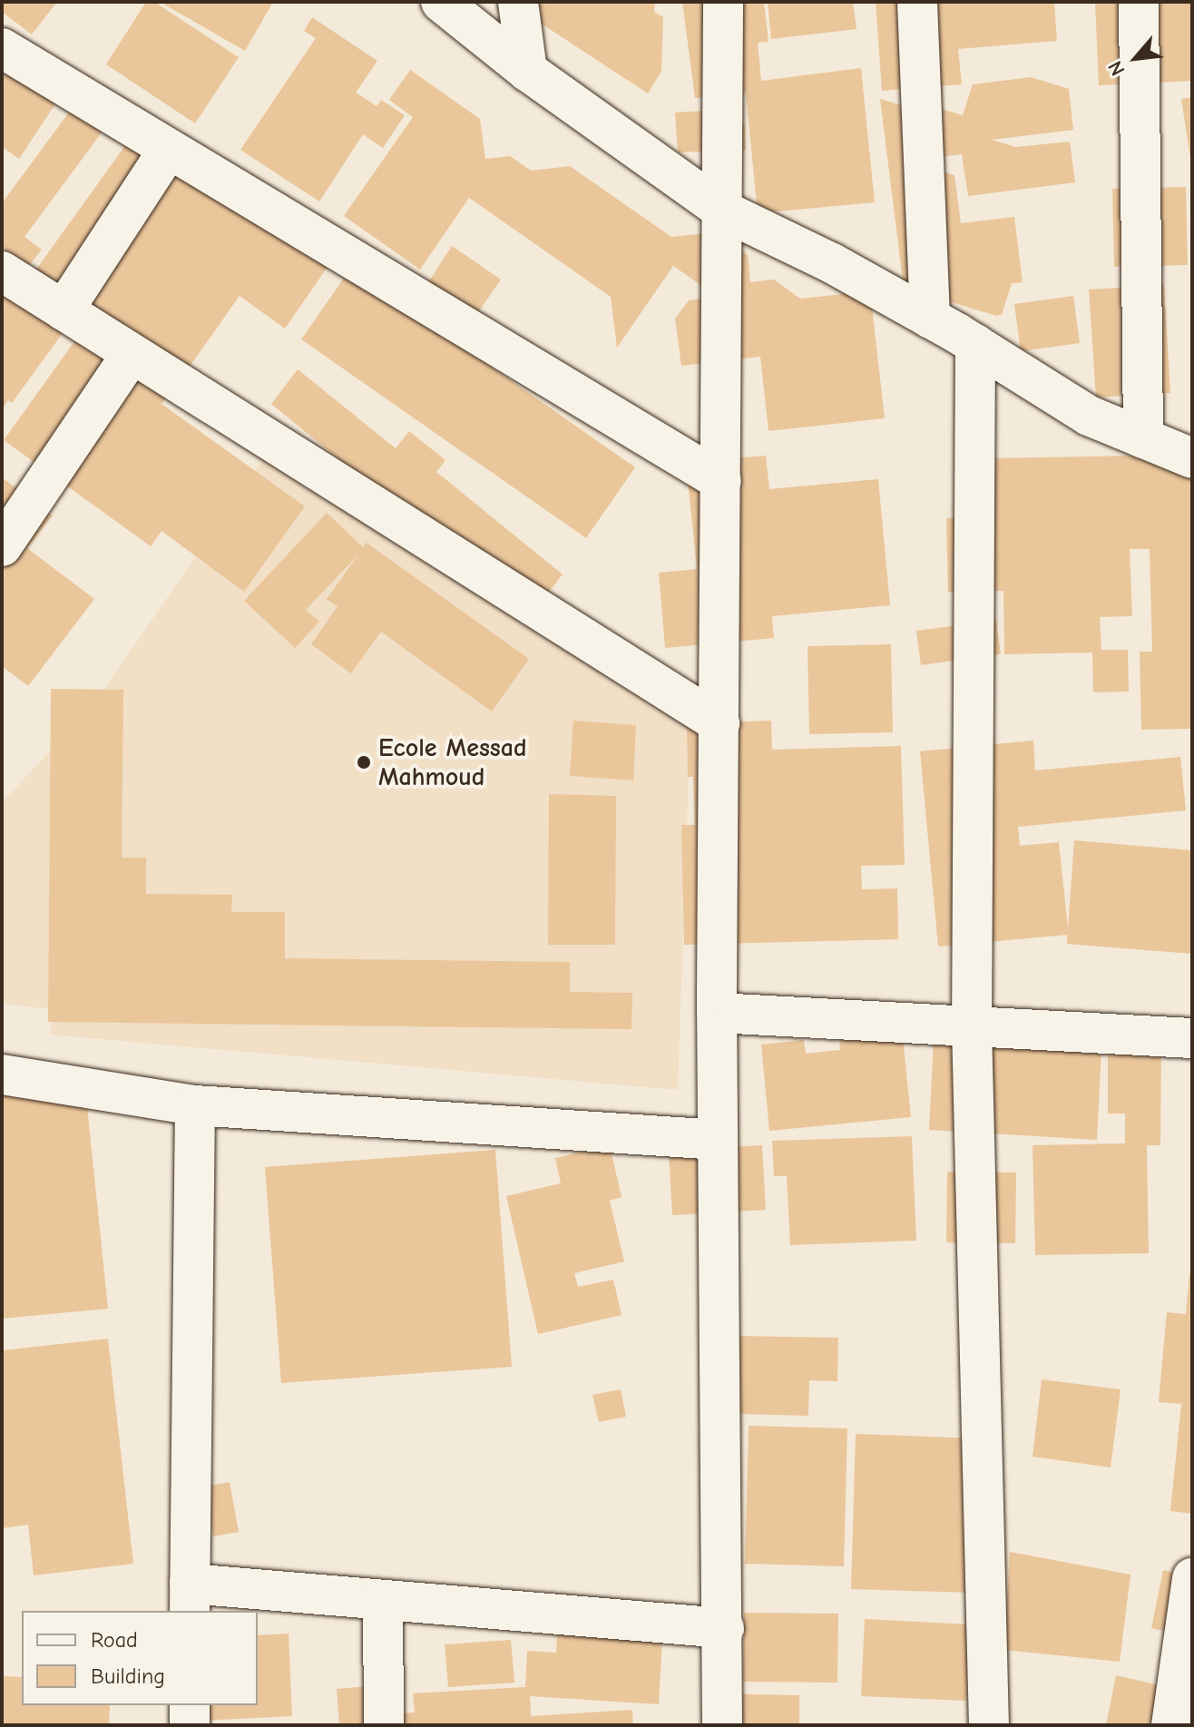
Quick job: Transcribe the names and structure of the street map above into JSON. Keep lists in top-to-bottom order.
{
  "places": ["Ecole Messad Mahmoud"],
  "legend": ["Road", "Building"],
  "north": "bottom left"
}
